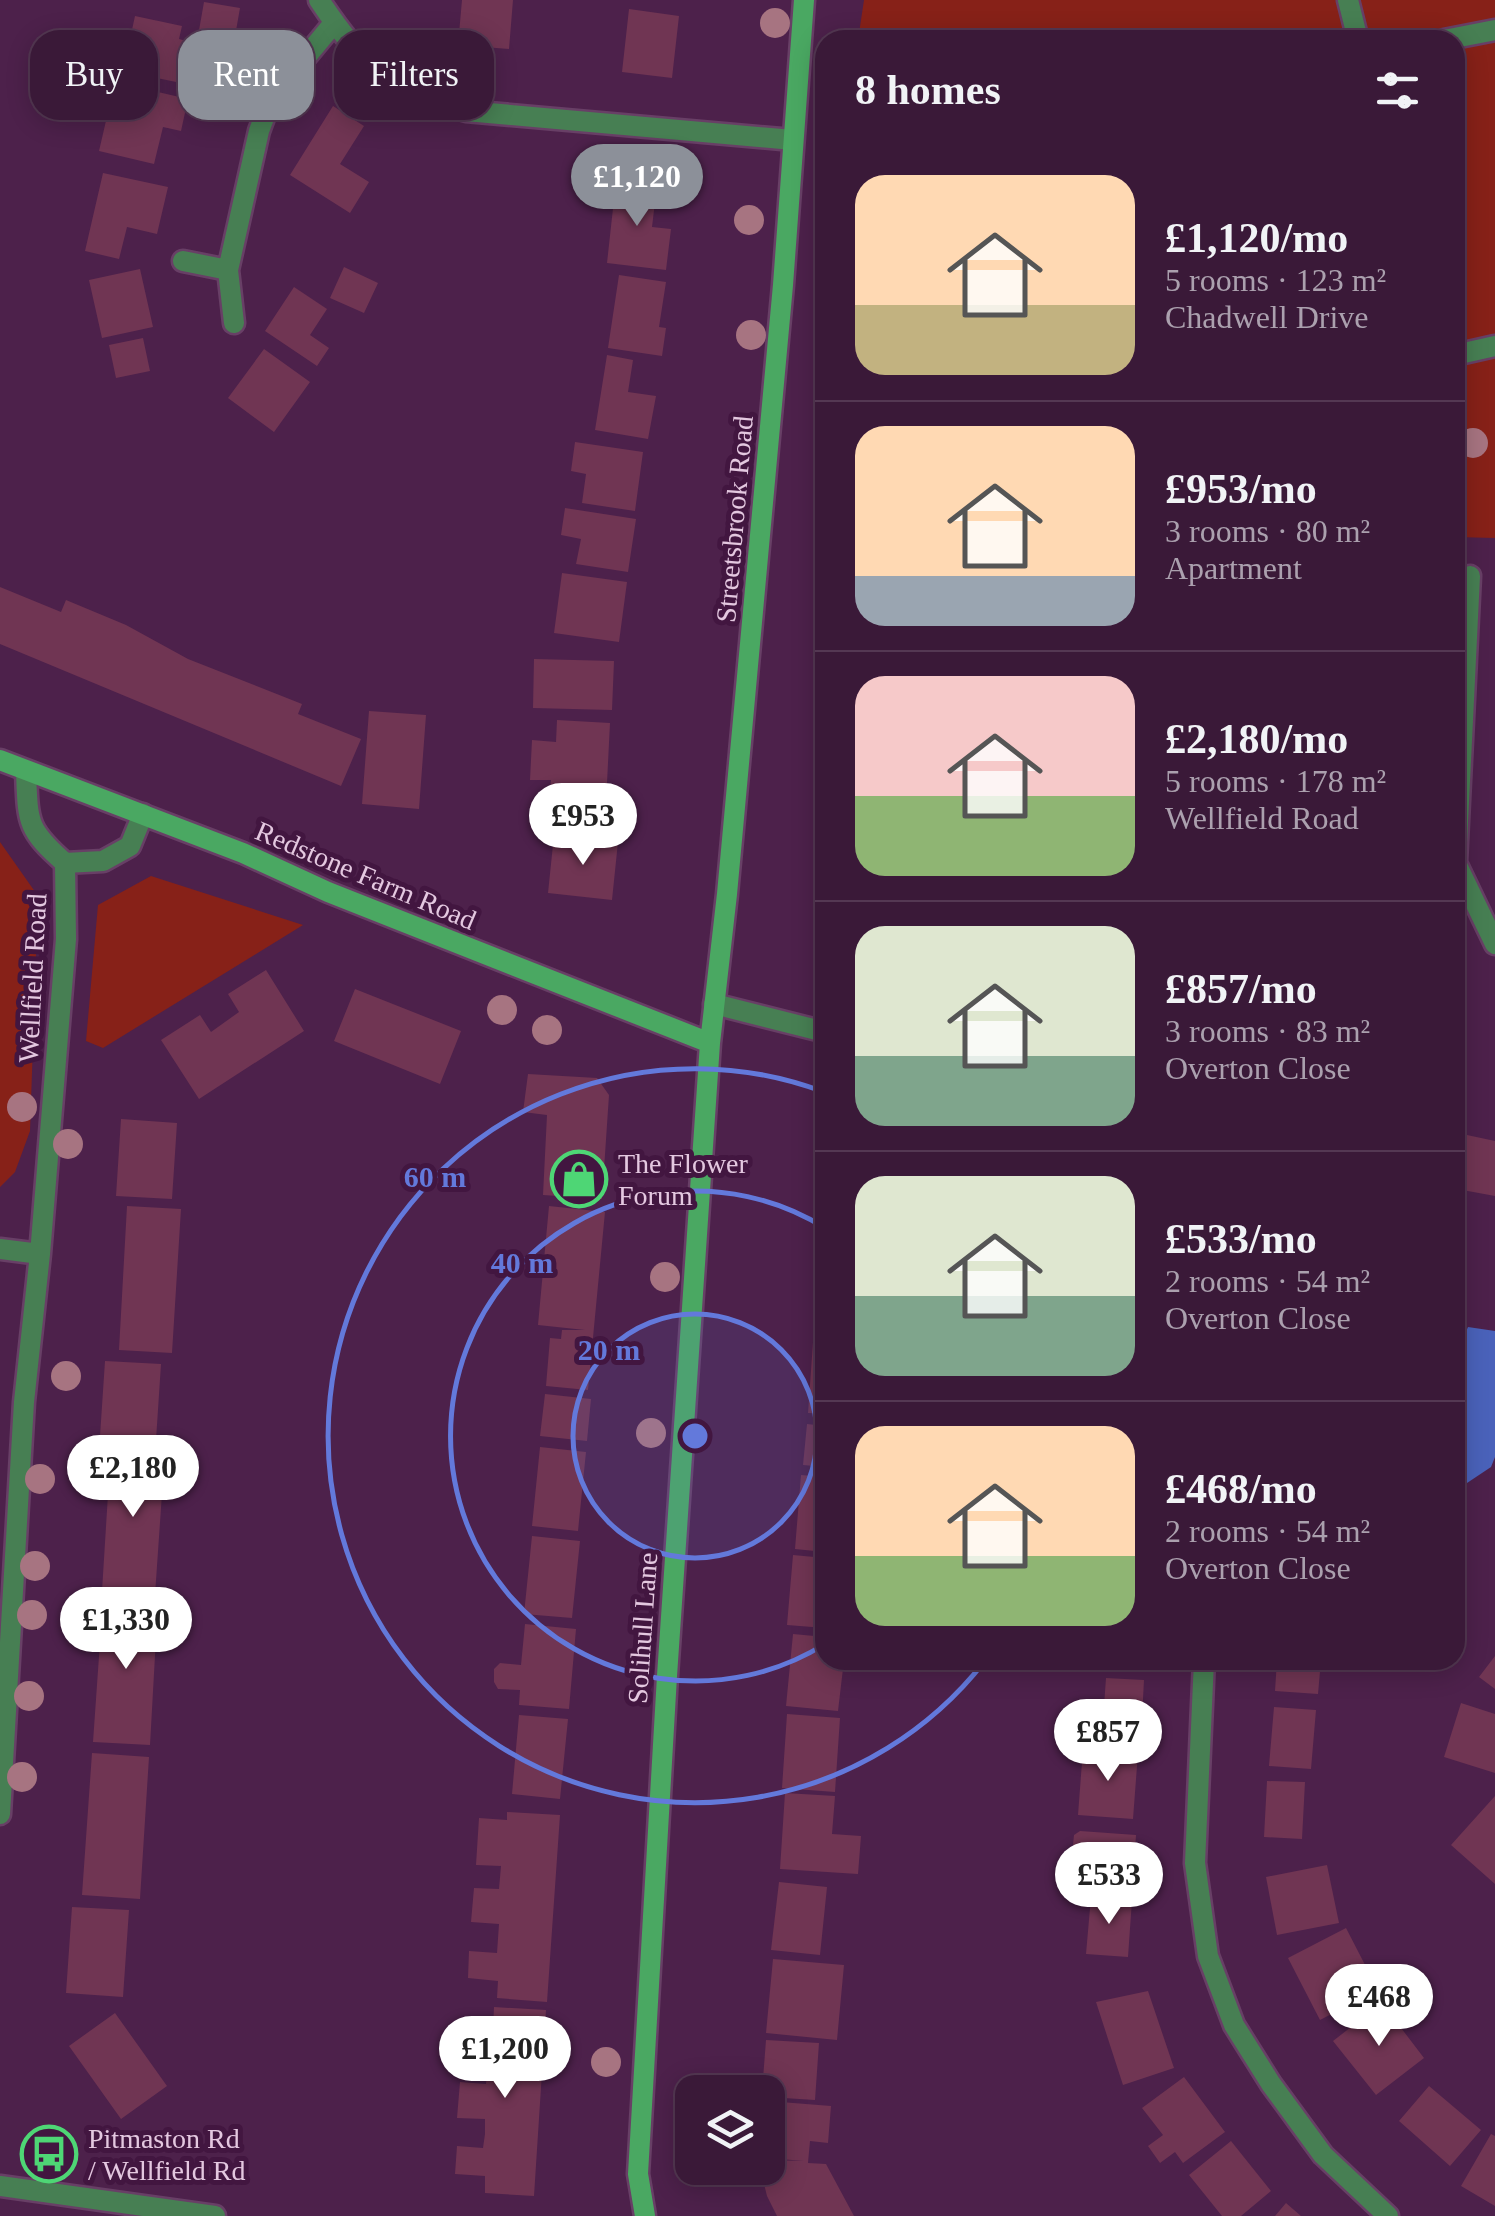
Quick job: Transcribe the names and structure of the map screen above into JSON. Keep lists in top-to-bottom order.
{
  "streets": {
    "main road": ["Streetsbrook Road", "Redstone Farm Road", "Solihull Lane"],
    "street": ["Wellfield Road"]
  },
  "crossings": [
    ["Streetsbrook Road", "Redstone Farm Road"],
    ["Streetsbrook Road", "Solihull Lane"],
    ["Redstone Farm Road", "Wellfield Road"],
    ["Redstone Farm Road", "Solihull Lane"]
  ],
  "places": {
    "shop": ["The Flower Forum"],
    "bus stop": ["Pitmaston Rd / Wellfield Rd"]
  },
  "page": {
    "chip": ["Buy", "Rent", "Filters"],
    "heading": "8 homes",
    "price": [
      "£1,120",
      "£953",
      "£2,180",
      "£1,330",
      "£857",
      "£533",
      "£468",
      "£1,200"
    ],
    "list": [
      {
        "name": "£1,120/mo",
        "note": "5 rooms · 123 m² · Chadwell Drive"
      },
      {
        "name": "£953/mo",
        "note": "3 rooms · 80 m² · Apartment"
      },
      {
        "name": "£2,180/mo",
        "note": "5 rooms · 178 m² · Wellfield Road"
      },
      {
        "name": "£857/mo",
        "note": "3 rooms · 83 m² · Overton Close"
      },
      {
        "name": "£533/mo",
        "note": "2 rooms · 54 m² · Overton Close"
      },
      {
        "name": "£468/mo",
        "note": "2 rooms · 54 m² · Overton Close"
      }
    ]
  },
  "rings": ["60 m", "40 m", "20 m"]
}
